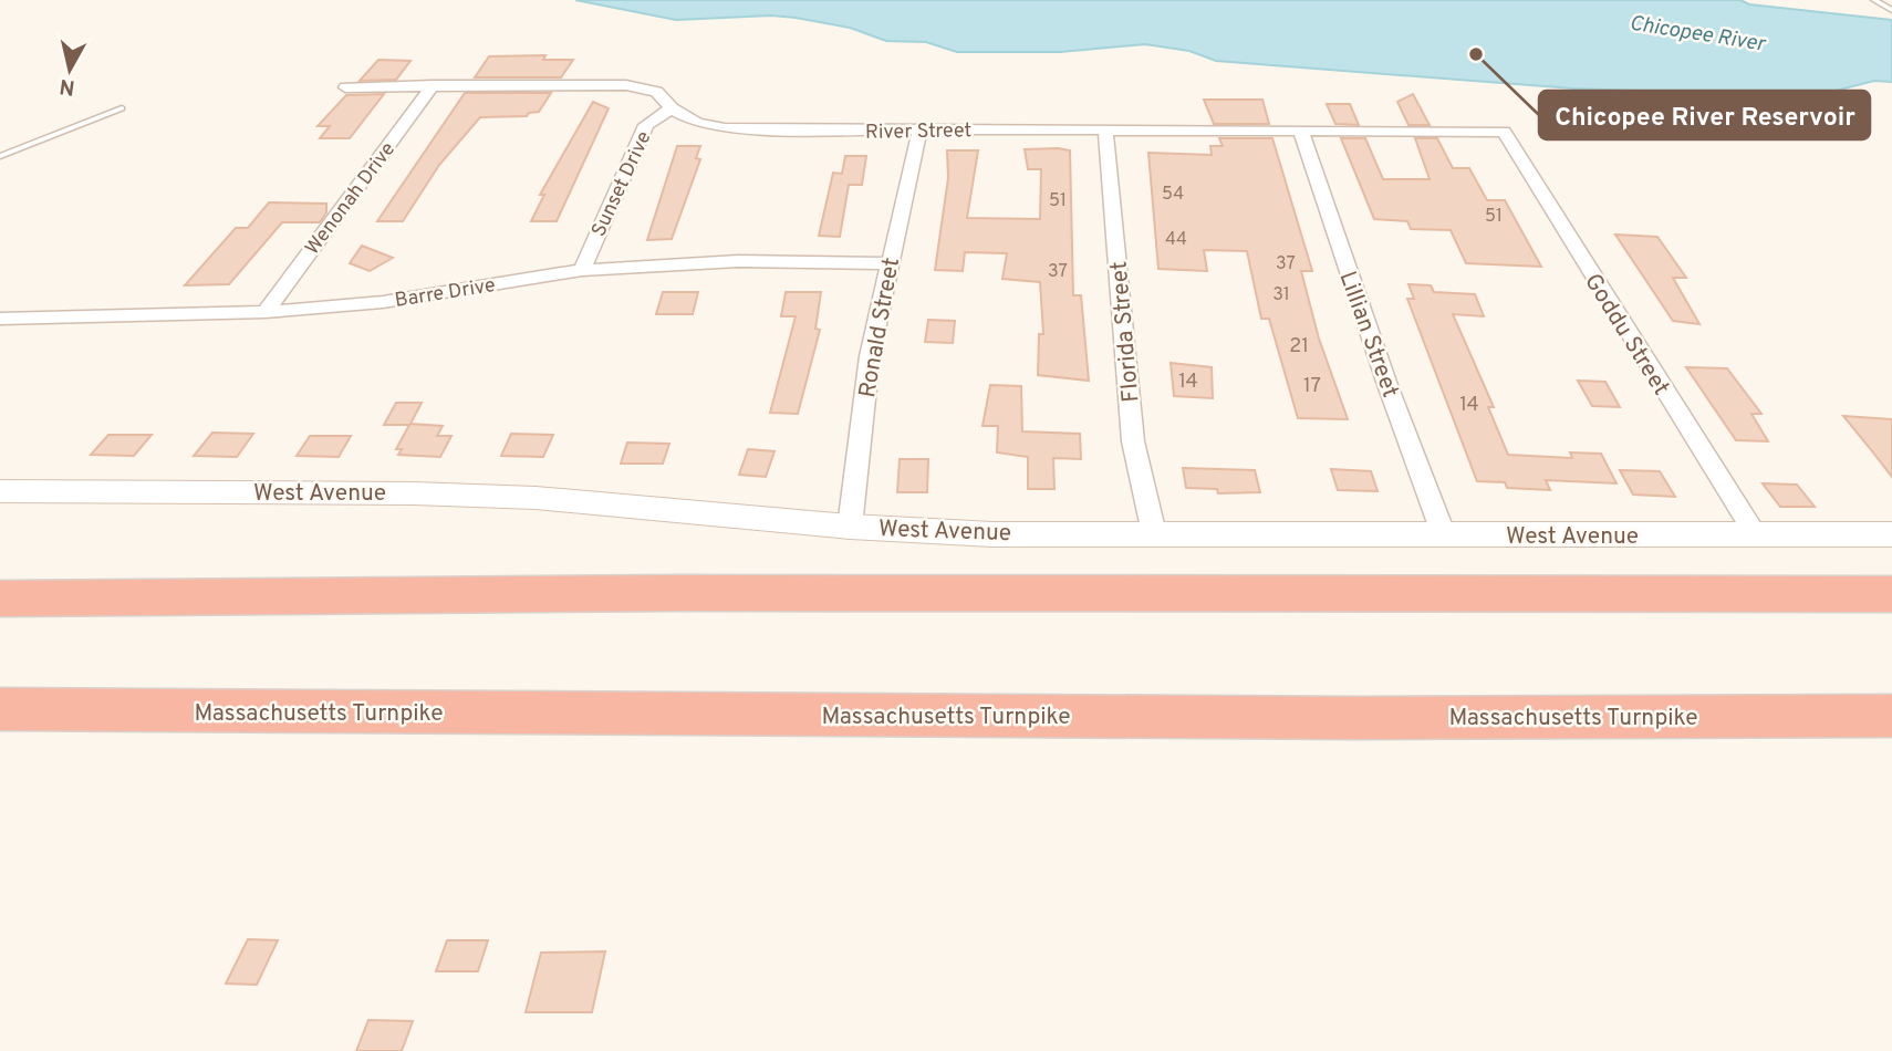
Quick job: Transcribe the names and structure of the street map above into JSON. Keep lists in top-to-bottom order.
{
  "streets": {
    "highway": ["Massachusetts Turnpike"],
    "main road": ["West Avenue"],
    "street": [
      "River Street",
      "Sunset Drive",
      "Wenonah Drive",
      "Barre Drive",
      "Ronald Street",
      "Florida Street",
      "Lillian Street",
      "Goddu Street"
    ]
  },
  "crossings": [
    ["River Street", "Sunset Drive"],
    ["River Street", "Wenonah Drive"],
    ["River Street", "Ronald Street"],
    ["River Street", "Florida Street"],
    ["River Street", "Lillian Street"],
    ["River Street", "Goddu Street"],
    ["Sunset Drive", "Barre Drive"],
    ["Wenonah Drive", "Barre Drive"],
    ["Barre Drive", "Ronald Street"],
    ["Ronald Street", "West Avenue"],
    ["Florida Street", "West Avenue"],
    ["Lillian Street", "West Avenue"],
    ["Goddu Street", "West Avenue"]
  ],
  "water": ["Chicopee River"],
  "places": ["Chicopee River Reservoir"],
  "house_numbers": [
    "54",
    "51",
    "51",
    "44",
    "37",
    "37",
    "31",
    "21",
    "14",
    "17",
    "14"
  ],
  "north": "bottom"
}
